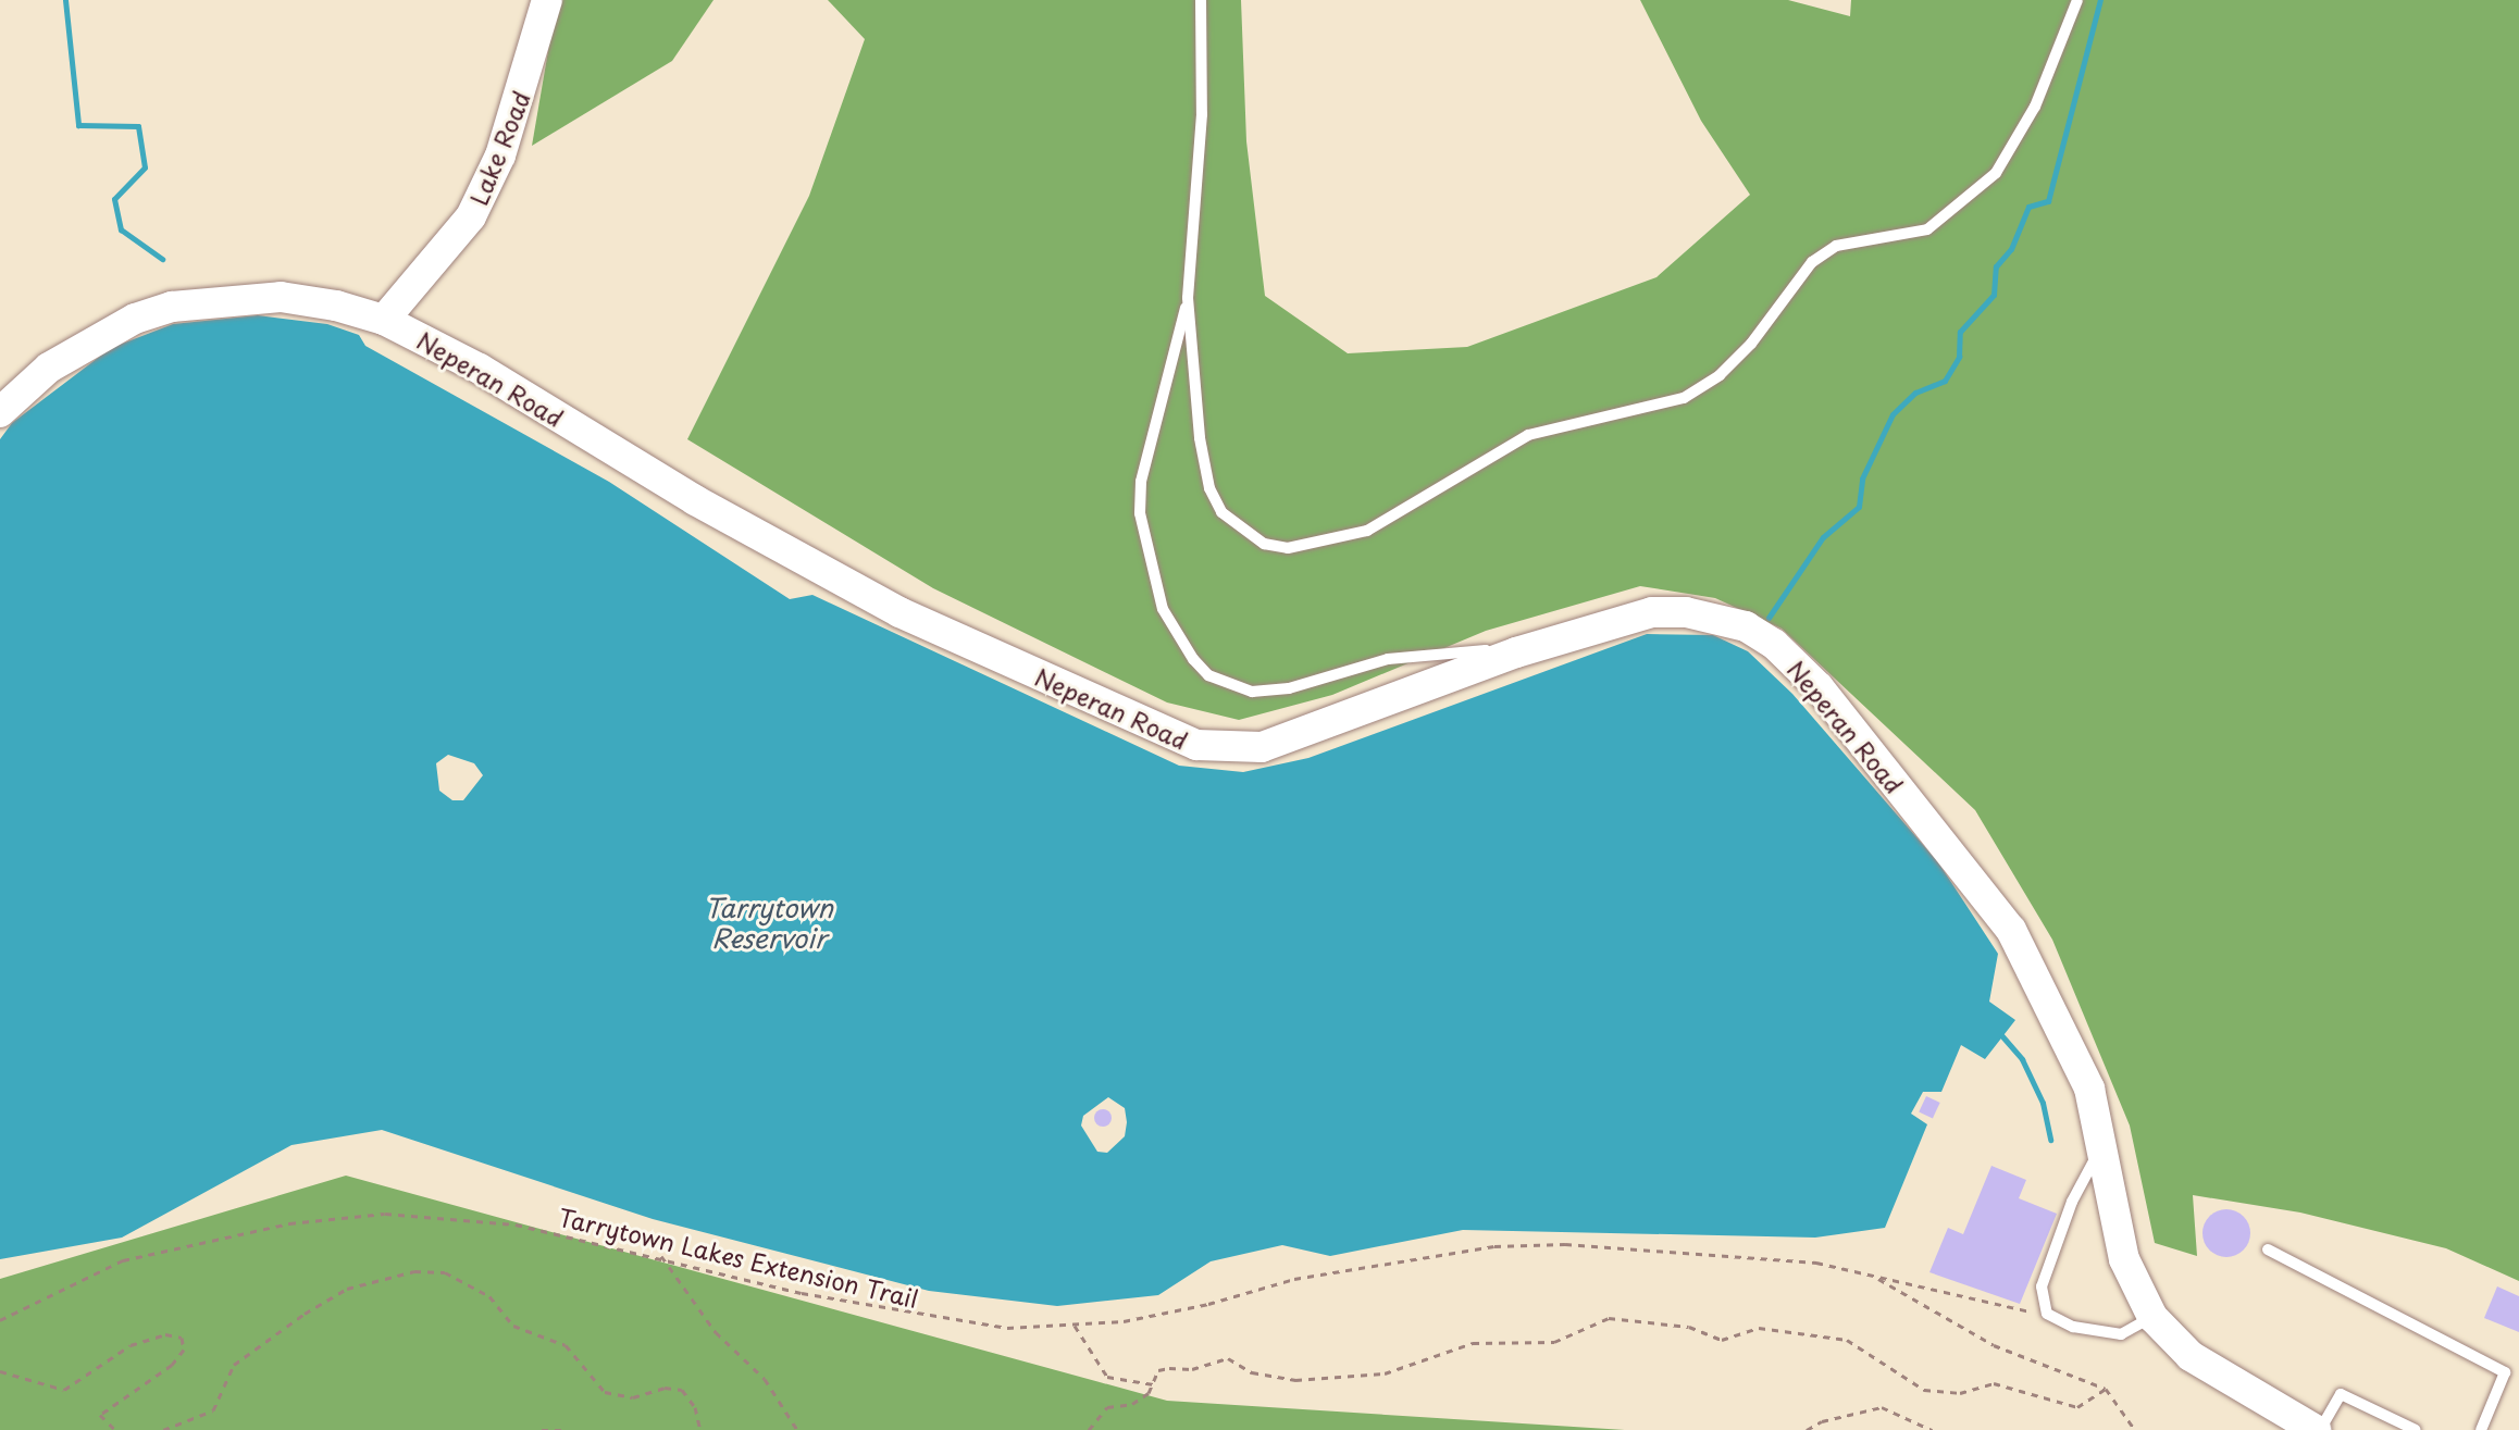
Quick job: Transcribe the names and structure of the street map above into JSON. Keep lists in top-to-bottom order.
{
  "streets": {
    "street": ["Lake Road", "Neperan Road"],
    "path": ["Tarrytown Lakes Extension Trail"]
  },
  "crossings": [
    ["Lake Road", "Neperan Road"]
  ],
  "water": ["Tarrytown Reservoir"]
}
